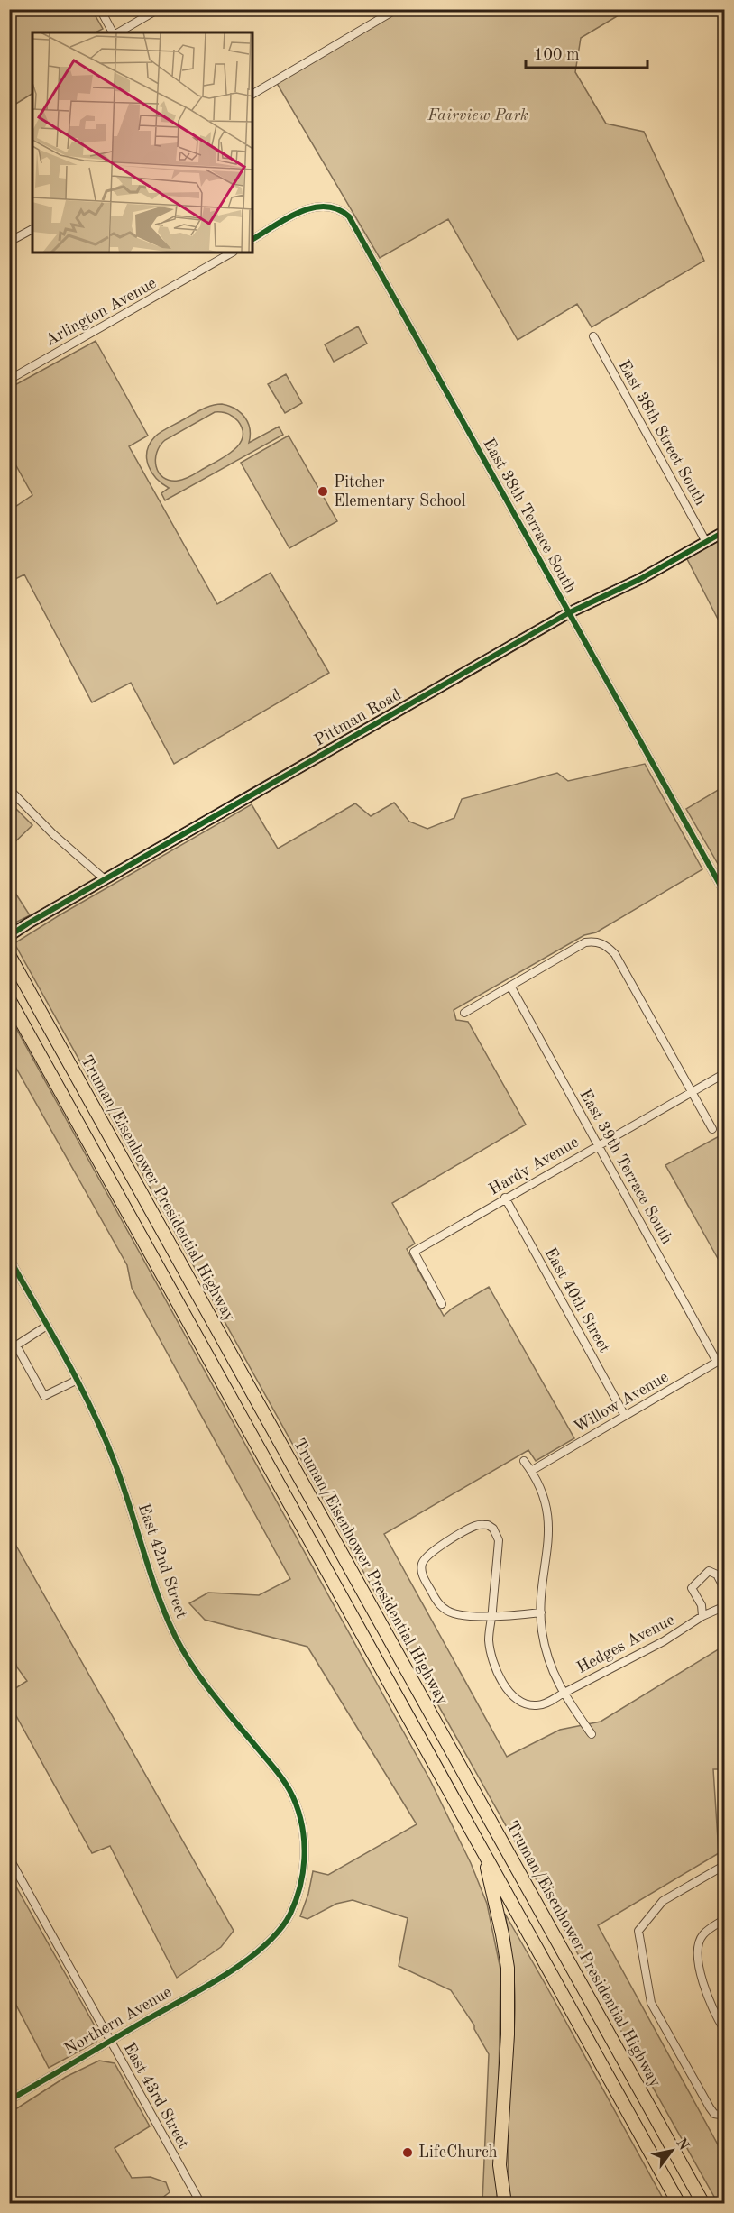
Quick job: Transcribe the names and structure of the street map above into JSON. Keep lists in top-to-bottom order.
{
  "streets": {
    "highway": ["Truman/Eisenhower Presidential Highway"],
    "street": [
      "Arlington Avenue",
      "East 38th Street South",
      "East 38th Terrace South",
      "Pittman Road",
      "Hardy Avenue",
      "East 39th Terrace South",
      "East 40th Street",
      "Willow Avenue",
      "East 42nd Street",
      "Hedges Avenue",
      "Northern Avenue",
      "East 43rd Street"
    ]
  },
  "crossings": [
    ["East 38th Street South", "Pittman Road"],
    ["East 38th Terrace South", "Pittman Road"],
    ["Hardy Avenue", "East 39th Terrace South"],
    ["Hardy Avenue", "East 40th Street"],
    ["East 39th Terrace South", "Willow Avenue"],
    ["East 40th Street", "Willow Avenue"],
    ["East 42nd Street", "Northern Avenue"],
    ["Northern Avenue", "East 43rd Street"]
  ],
  "parks": ["Fairview Park"],
  "places": ["Pitcher Elementary School", "LifeChurch"],
  "scale_bar": "100 m",
  "north": "top right"
}
